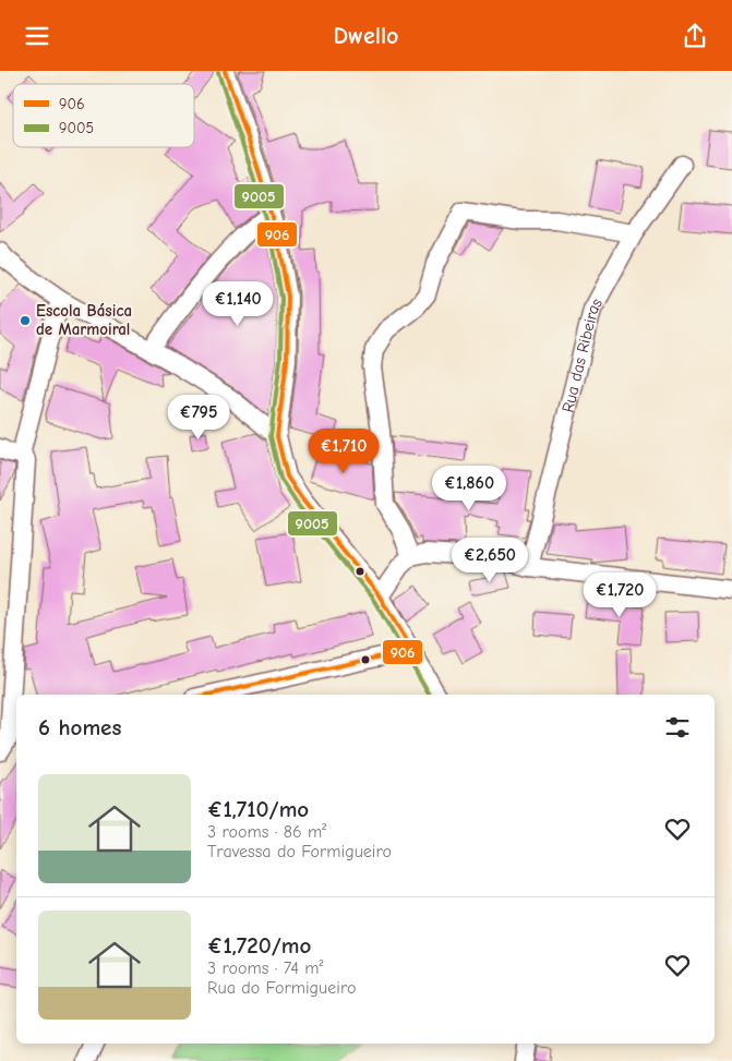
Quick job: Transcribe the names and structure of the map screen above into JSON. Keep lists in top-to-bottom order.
{
  "streets": {
    "street": ["Rua das Ribeiras"]
  },
  "places": ["Escola Básica de Marmoiral"],
  "lines": ["transit line 906", "transit line 9005"],
  "legend": ["906", "9005"],
  "page": {
    "header": "Dwello",
    "price": [
      "€1,140",
      "€795",
      "€1,710",
      "€1,860",
      "€2,650",
      "€1,720"
    ],
    "heading": "6 homes",
    "list": [
      {
        "name": "€1,710/mo",
        "note": "3 rooms · 86 m² · Travessa do Formigueiro"
      },
      {
        "name": "€1,720/mo",
        "note": "3 rooms · 74 m² · Rua do Formigueiro"
      }
    ]
  }
}
